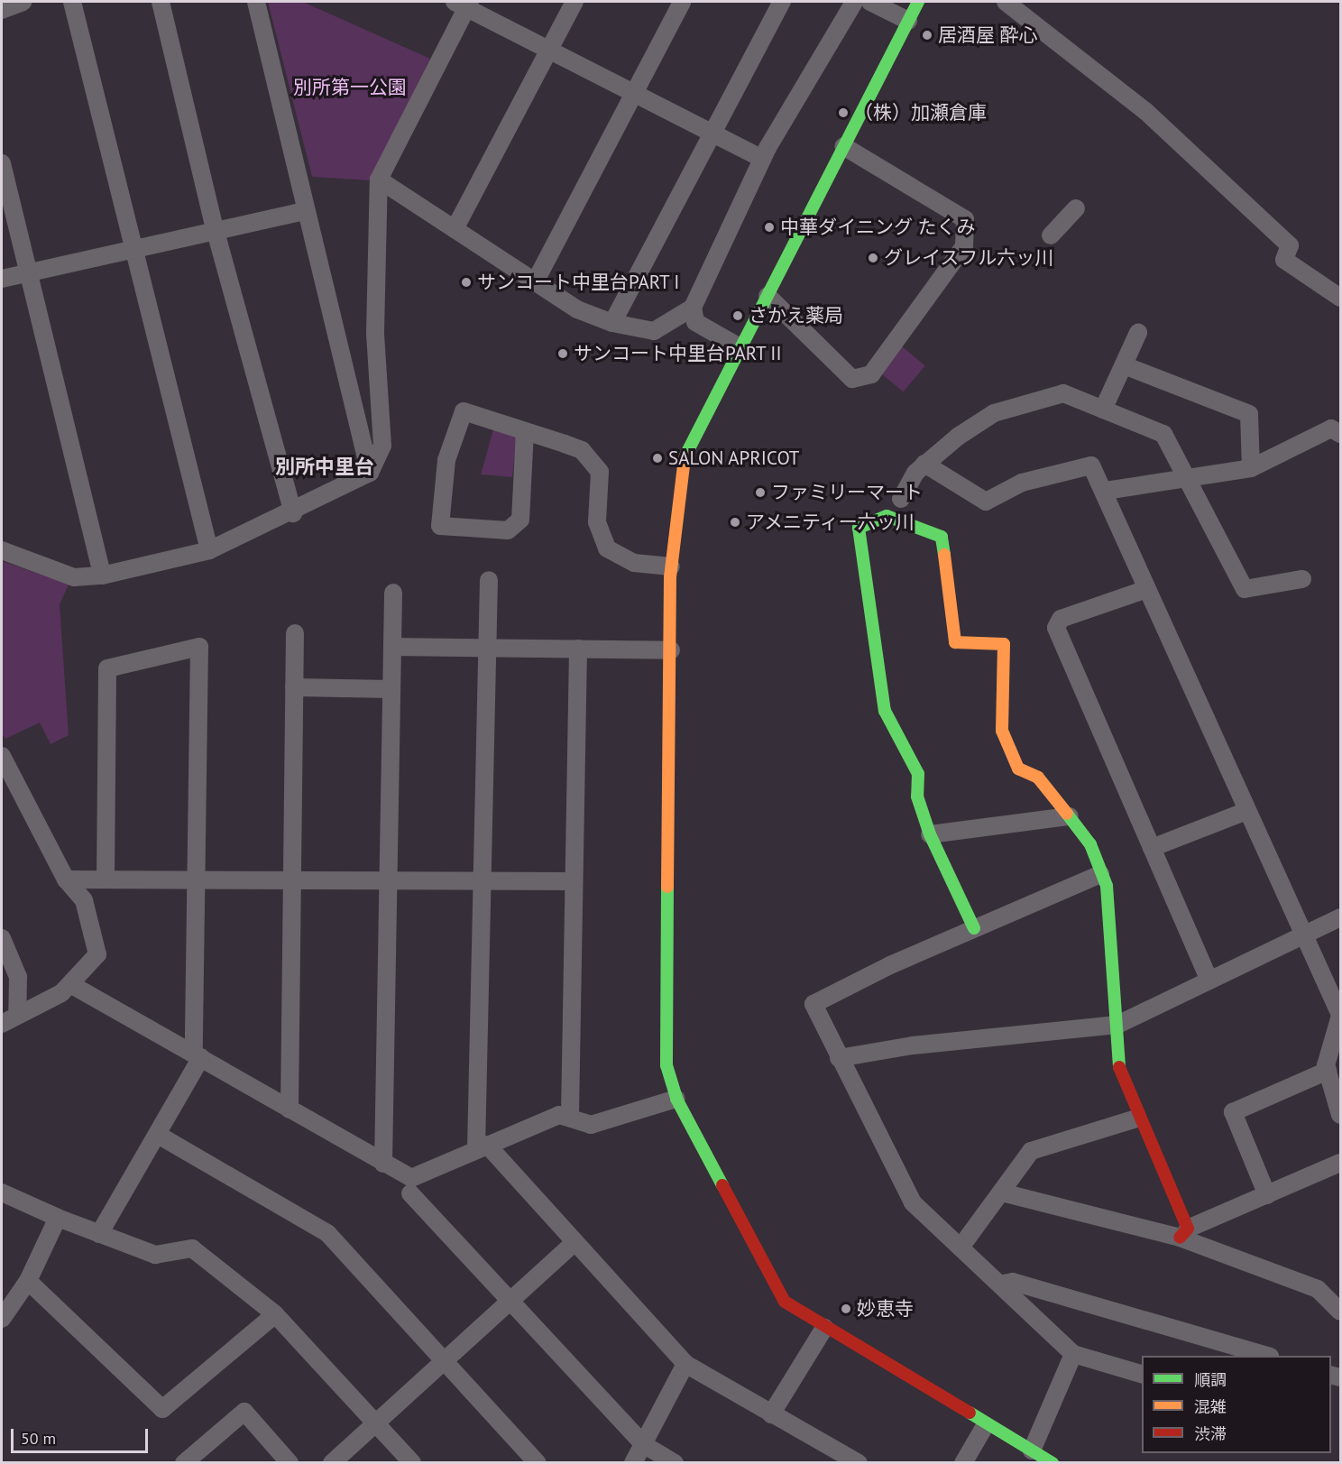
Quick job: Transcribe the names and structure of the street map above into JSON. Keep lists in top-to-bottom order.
{
  "districts": ["別所中里台"],
  "parks": ["別所第一公園"],
  "places": [
    "居酒屋 酔心",
    "（株）加瀬倉庫",
    "中華ダイニング たくみ",
    "グレイスフル六ッ川",
    "サンコート中里台PART I",
    "さかえ薬局",
    "サンコート中里台PART II",
    "SALON APRICOT",
    "ファミリーマート",
    "アメニティー六ッ川",
    "妙恵寺"
  ],
  "legend": ["順調", "混雑", "渋滞"],
  "scale_bar": "50 m"
}
